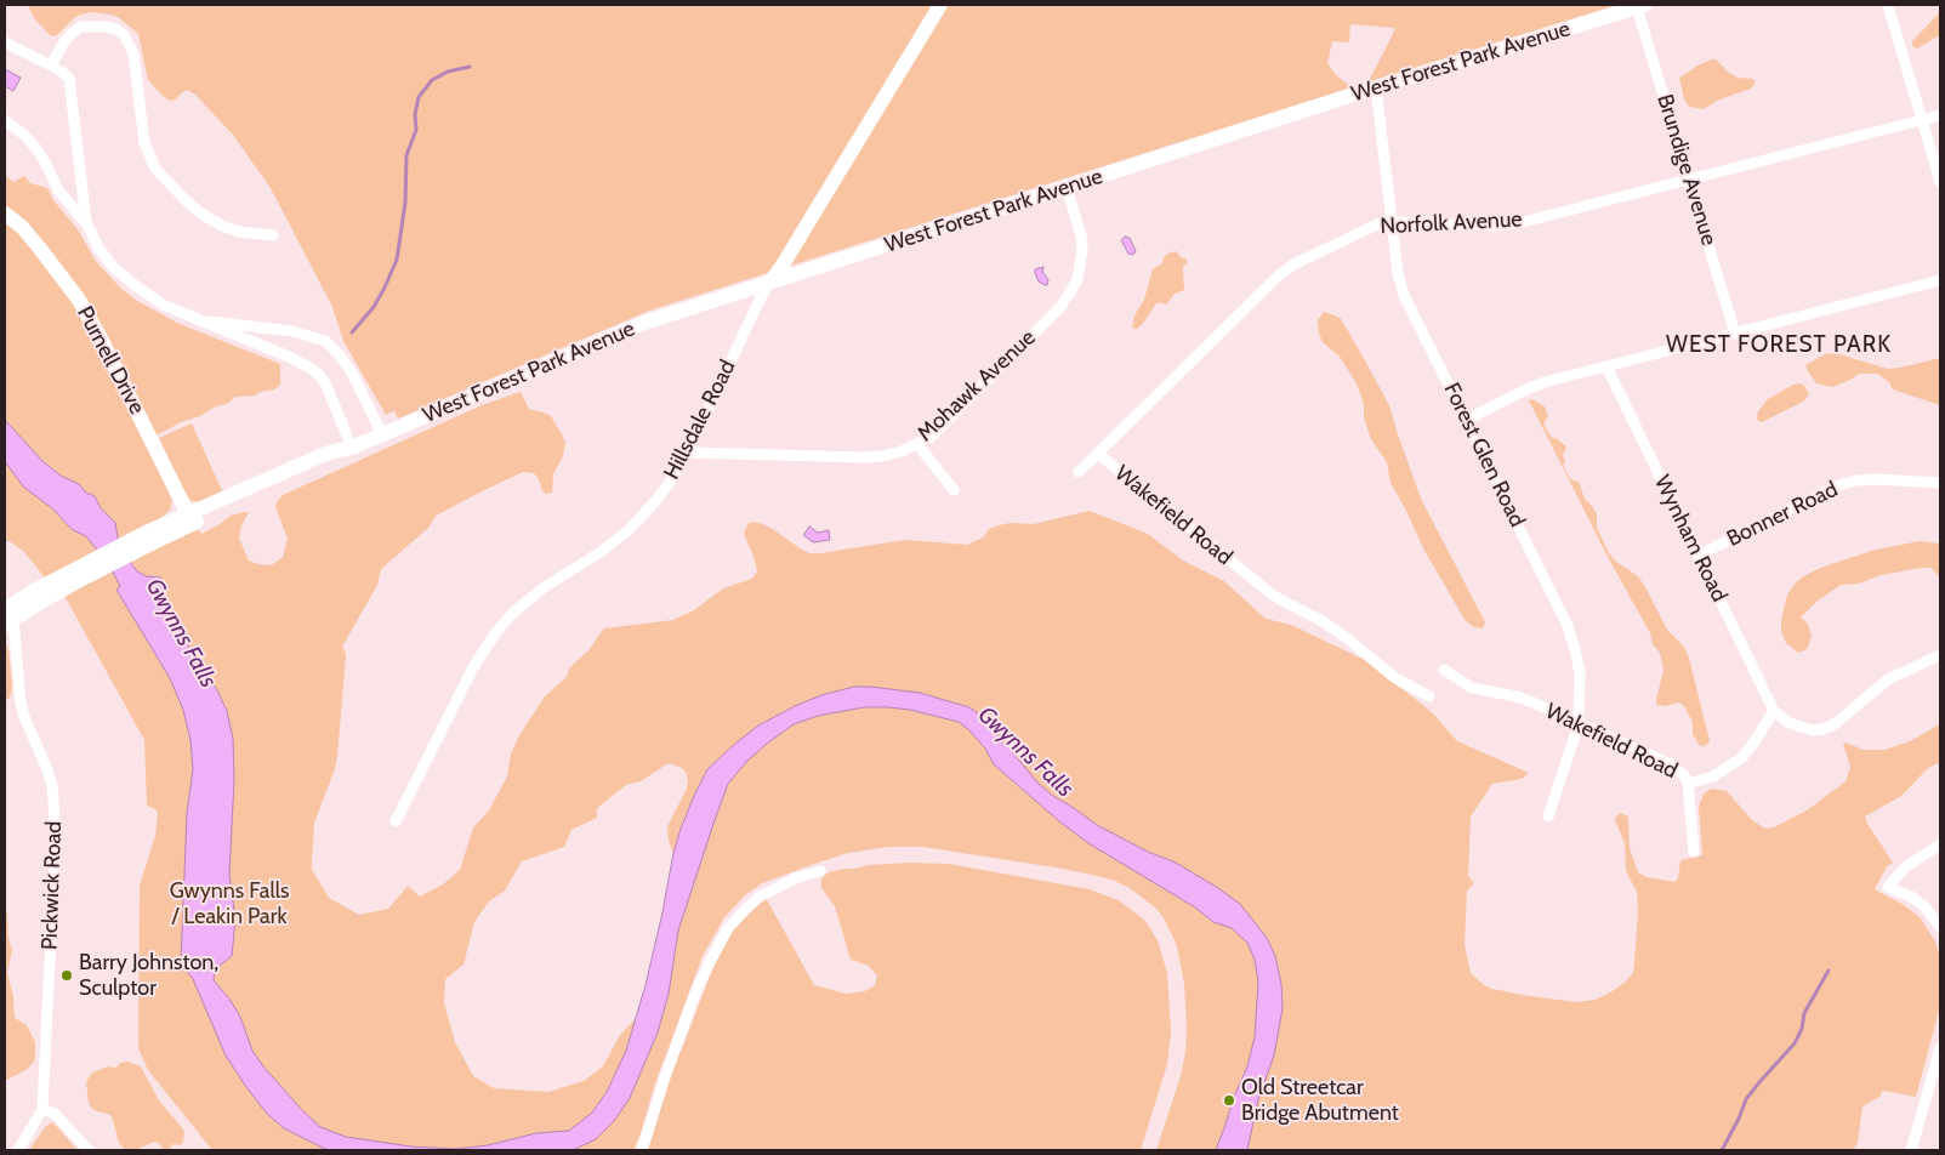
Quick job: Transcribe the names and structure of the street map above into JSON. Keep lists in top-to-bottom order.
{
  "streets": {
    "main road": ["West Forest Park Avenue", "Purnell Drive", "Hillsdale Road"],
    "street": [
      "Brundige Avenue",
      "Norfolk Avenue",
      "Mohawk Avenue",
      "Forest Glen Road",
      "Bonner Road",
      "Wakefield Road",
      "Wynham Road",
      "Pickwick Road"
    ]
  },
  "crossings": [
    ["West Forest Park Avenue", "Brundige Avenue"],
    ["West Forest Park Avenue", "Purnell Drive"],
    ["West Forest Park Avenue", "Mohawk Avenue"],
    ["West Forest Park Avenue", "Hillsdale Road"],
    ["West Forest Park Avenue", "Forest Glen Road"],
    ["West Forest Park Avenue", "Pickwick Road"],
    ["Brundige Avenue", "Norfolk Avenue"],
    ["Norfolk Avenue", "Forest Glen Road"],
    ["Norfolk Avenue", "Wakefield Road"],
    ["Mohawk Avenue", "Hillsdale Road"],
    ["Forest Glen Road", "Wakefield Road"],
    ["Bonner Road", "Wynham Road"],
    ["Wakefield Road", "Wynham Road"]
  ],
  "districts": ["WEST FOREST PARK"],
  "water": ["Gwynns Falls"],
  "parks": ["Gwynns Falls / Leakin Park"],
  "places": ["Barry Johnston, Sculptor", "Old Streetcar Bridge Abutment"]
}
